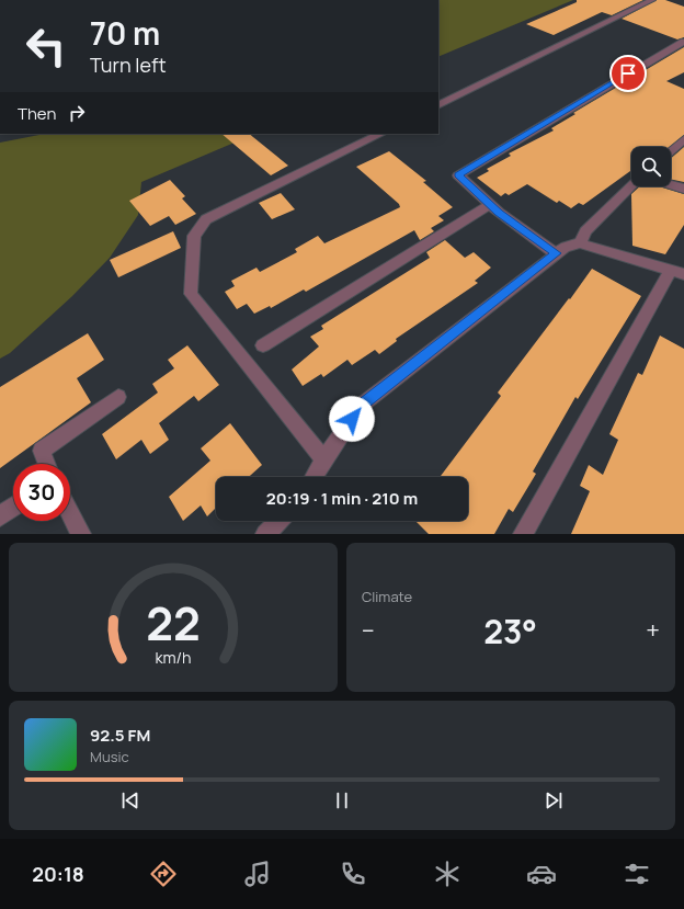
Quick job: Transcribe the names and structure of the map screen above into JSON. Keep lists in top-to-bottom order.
{
  "page": {
    "turn": ["70 m", "Turn left"],
    "then": "Then",
    "limit": "30",
    "trip": "20:19 · 1 min · 210 m",
    "tile": "Climate",
    "heat": ["−", "23°", "+"],
    "song": ["92.5 FM", "Music"],
    "tabs": "20:18",
    "gauge": ["22", "km/h"]
  }
}
